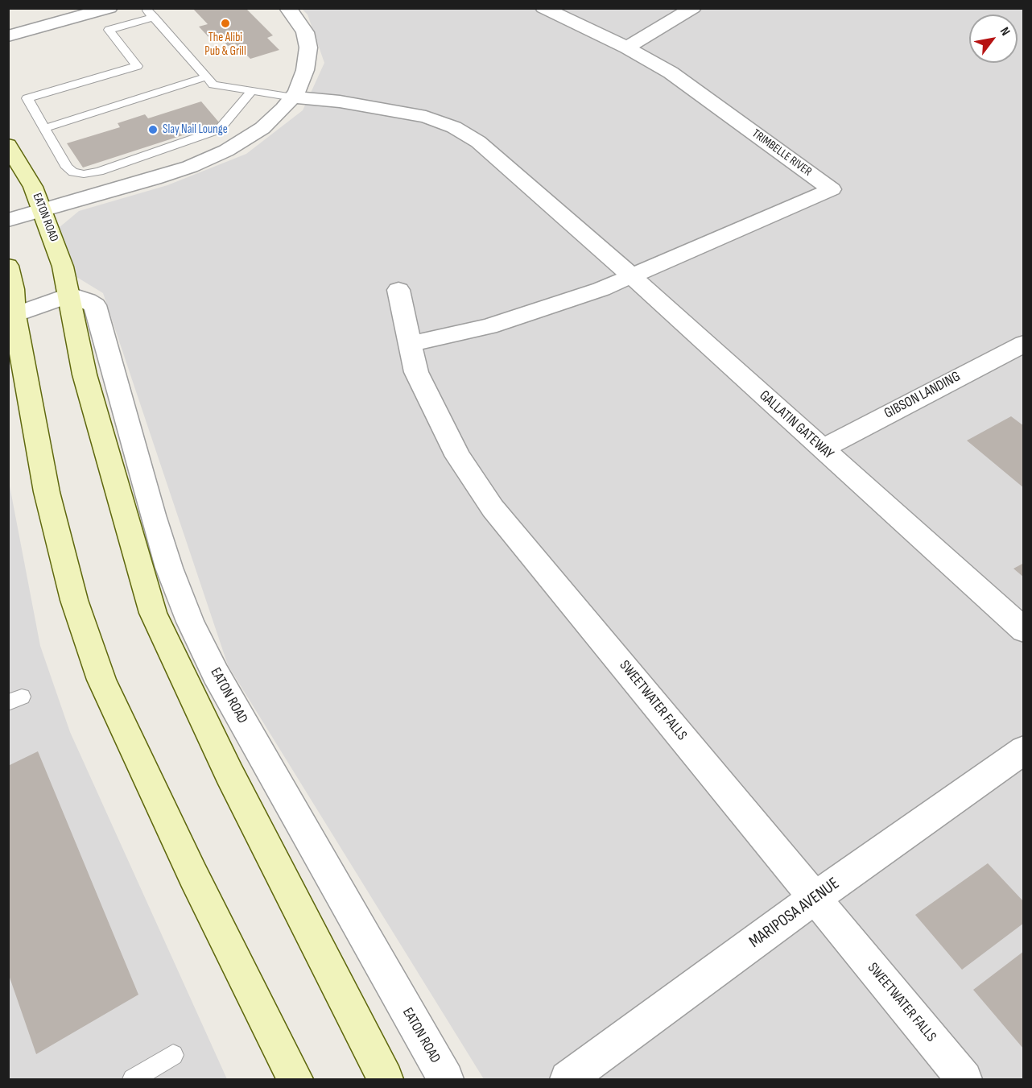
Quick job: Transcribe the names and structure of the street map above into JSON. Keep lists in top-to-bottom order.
{
  "streets": {
    "street": [
      "TRIMBELLE RIVER",
      "EATON ROAD",
      "GIBSON LANDING",
      "GALLATIN GATEWAY",
      "SWEETWATER FALLS",
      "MARIPOSA AVENUE"
    ]
  },
  "crossings": [
    ["TRIMBELLE RIVER", "GALLATIN GATEWAY"],
    ["GIBSON LANDING", "GALLATIN GATEWAY"],
    ["SWEETWATER FALLS", "MARIPOSA AVENUE"]
  ],
  "places": ["The Alibi Pub & Grill", "Slay Nail Lounge"],
  "north": "top right"
}
